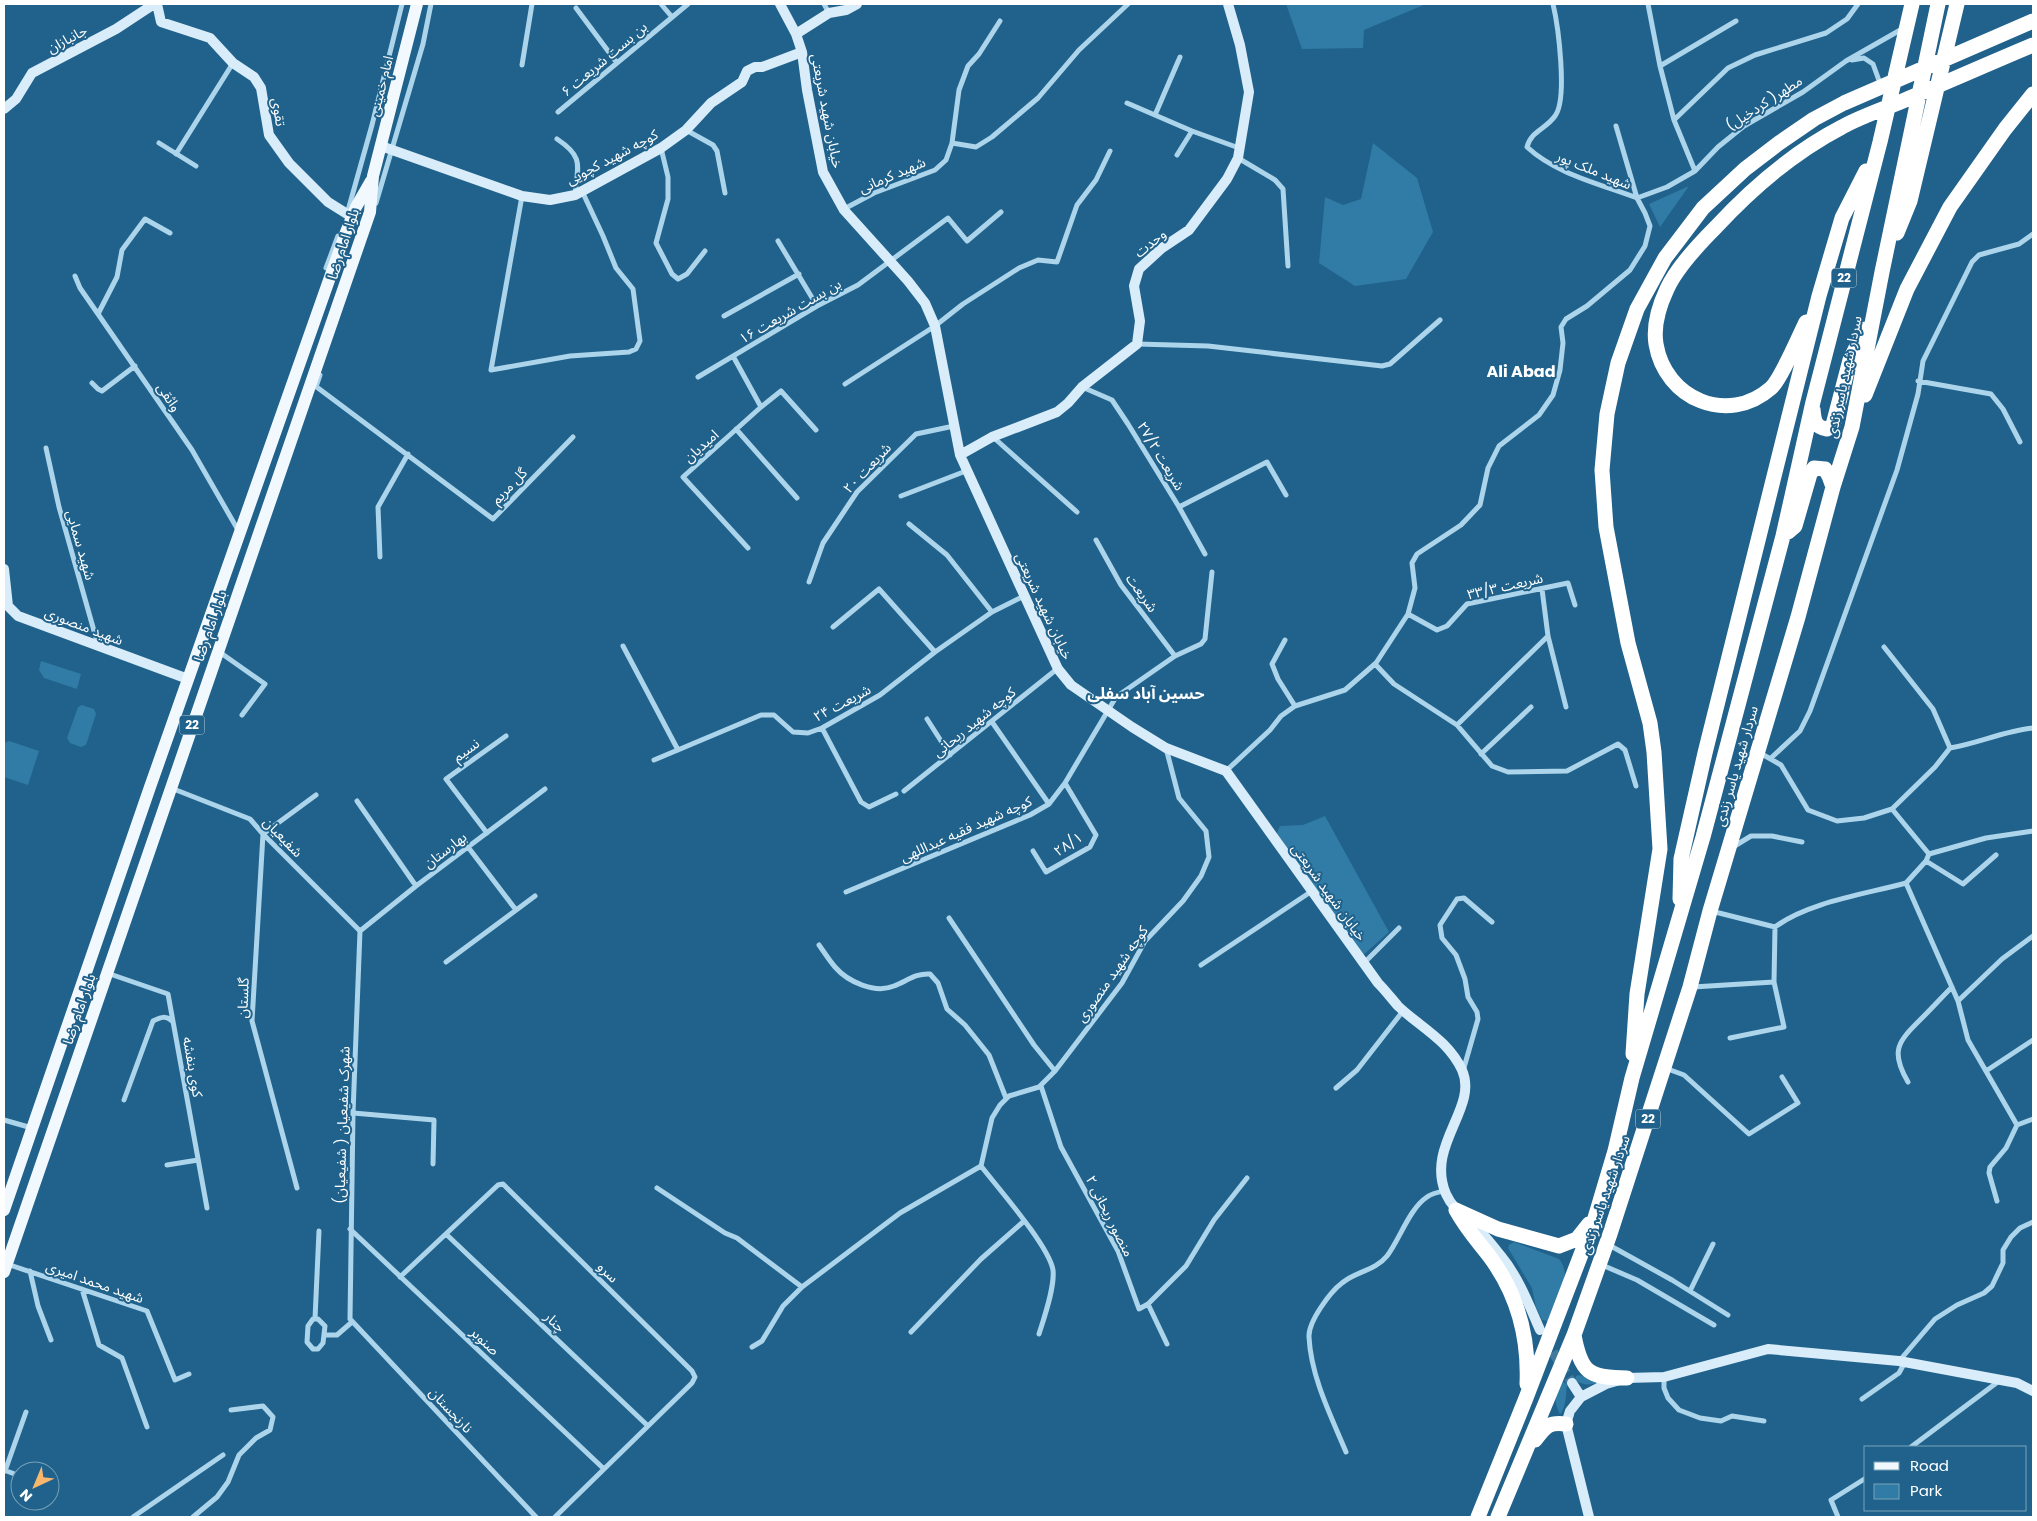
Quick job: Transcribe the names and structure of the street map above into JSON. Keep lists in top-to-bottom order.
{
  "streets": {
    "highway": ["22", "سردار شهید یاسر زندی"],
    "main road": ["امام خمینی", "بلوار امام رضا"],
    "street": [
      "جانبازان",
      "بن بست شریعت ۶",
      "مطهر( کردخیل)",
      "خیابان شهید شریعتی",
      "تقوی",
      "کوچه شهید کچویی",
      "شهید ملک پور",
      "شهید کرمانی",
      "وحدت",
      "بن بست شریعت ۱۶",
      "واثقی",
      "امیدیان",
      "شریعت ۲۷/۲",
      "شریعت ۲۰",
      "گل مریم",
      "شهید سمایی",
      "شریعت ۳۳/۳",
      "شریعت",
      "شهید منصوری",
      "شریعت ۲۴",
      "کوچه شهید ریحانی",
      "نسیم",
      "کوچه شهید فقیه عبداللهی",
      "شفیعیان",
      "۲۸/۱",
      "بهارستان",
      "کوچه شهید منصوری",
      "گلستان",
      "کوی بنفشه",
      "شهرک شفیعیان ( شفیعیان)",
      "منصور ریحانی ۲",
      "سرو",
      "شهید محمد امیری",
      "چنار",
      "صنوبر",
      "نارنجستان"
    ]
  },
  "crossings": [
    ["جانبازان", "تقوی"],
    ["امام خمینی", "کوچه شهید کچویی"],
    ["امام خمینی", "بلوار امام رضا"],
    ["مطهر( کردخیل)", "شهید ملک پور"],
    ["مطهر( کردخیل)", "سردار شهید یاسر زندی"],
    ["خیابان شهید شریعتی", "کوچه شهید کچویی"],
    ["خیابان شهید شریعتی", "شهید کرمانی"],
    ["خیابان شهید شریعتی", "بن بست شریعت ۱۶"],
    ["خیابان شهید شریعتی", "شریعت ۲۰"],
    ["خیابان شهید شریعتی", "شریعت ۲۴"],
    ["خیابان شهید شریعتی", "کوچه شهید ریحانی"],
    ["خیابان شهید شریعتی", "کوچه شهید فقیه عبداللهی"],
    ["خیابان شهید شریعتی", "کوچه شهید منصوری"],
    ["تقوی", "بلوار امام رضا"],
    ["بلوار امام رضا", "واثقی"],
    ["بلوار امام رضا", "شهید منصوری"],
    ["بلوار امام رضا", "شفیعیان"],
    ["بلوار امام رضا", "کوی بنفشه"],
    ["بلوار امام رضا", "شهید محمد امیری"],
    ["شهید سمایی", "شهید منصوری"],
    ["شریعت", "کوچه شهید فقیه عبداللهی"],
    ["نسیم", "بهارستان"],
    ["کوچه شهید فقیه عبداللهی", "۲۸/۱"],
    ["شفیعیان", "بهارستان"],
    ["شفیعیان", "گلستان"],
    ["شفیعیان", "شهرک شفیعیان ( شفیعیان)"],
    ["بهارستان", "شهرک شفیعیان ( شفیعیان)"],
    ["کوچه شهید منصوری", "منصور ریحانی ۲"],
    ["شهرک شفیعیان ( شفیعیان)", "صنوبر"],
    ["شهرک شفیعیان ( شفیعیان)", "نارنجستان"],
    ["سرو", "چنار"]
  ],
  "districts": ["Ali Abad", "حسین آباد سفلی"],
  "legend": ["Road", "Park"],
  "north": "bottom left"
}
